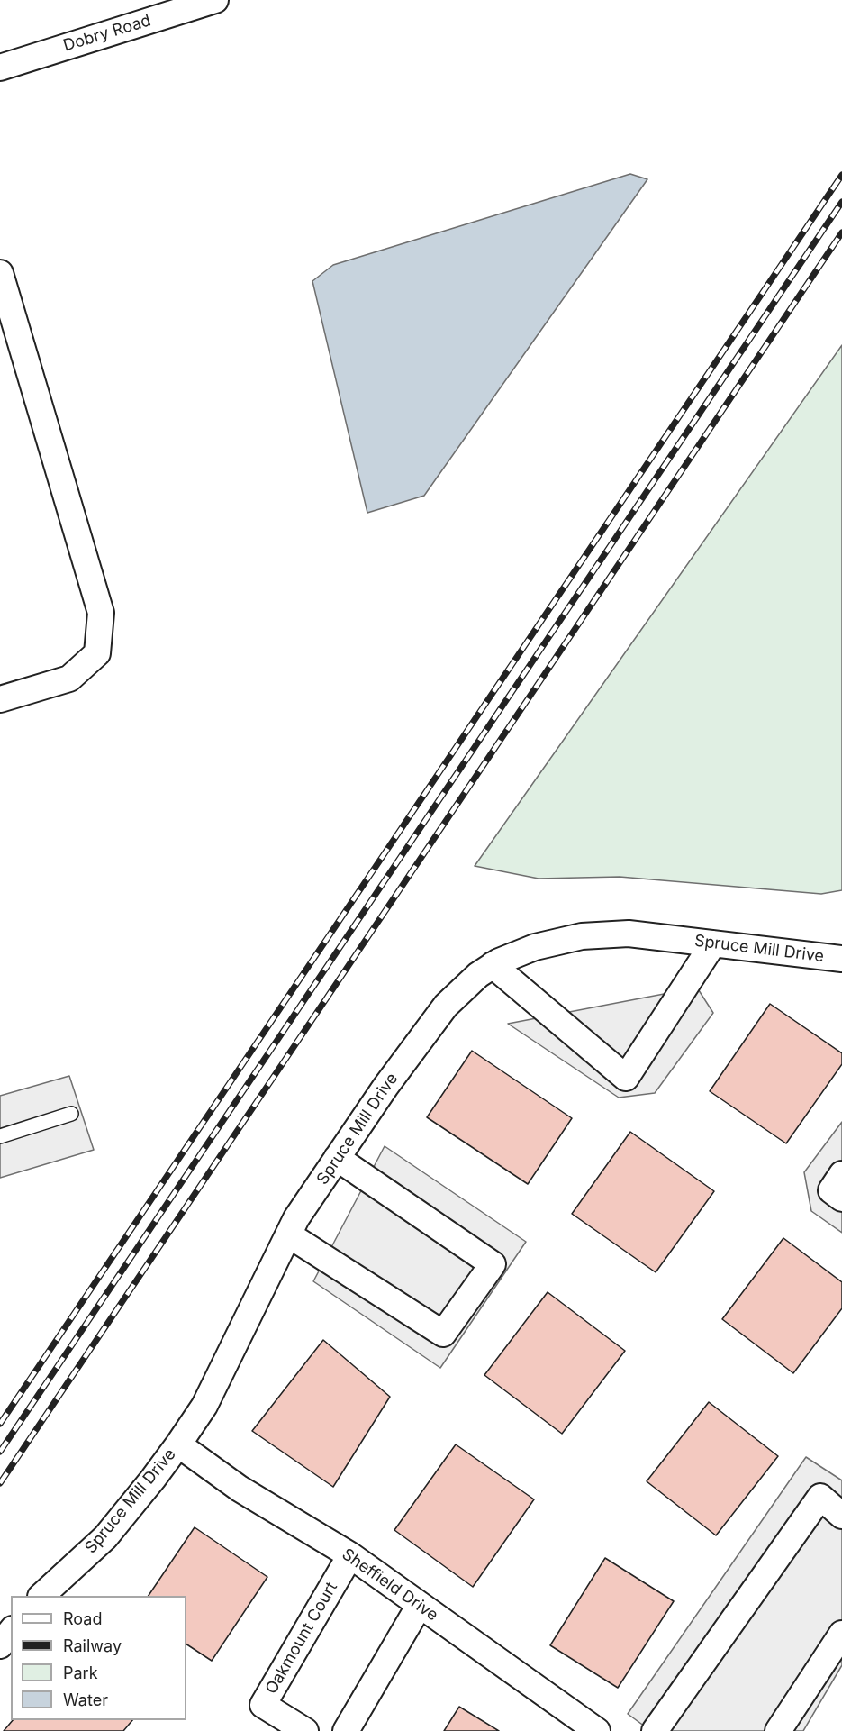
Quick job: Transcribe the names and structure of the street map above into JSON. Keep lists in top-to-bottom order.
{
  "streets": {
    "street": [
      "Dobry Road",
      "Spruce Mill Drive",
      "Sheffield Drive",
      "Oakmount Court"
    ]
  },
  "crossings": [
    ["Spruce Mill Drive", "Sheffield Drive"],
    ["Sheffield Drive", "Oakmount Court"]
  ],
  "legend": [
    "Road",
    "Railway",
    "Park",
    "Water"
  ]
}
